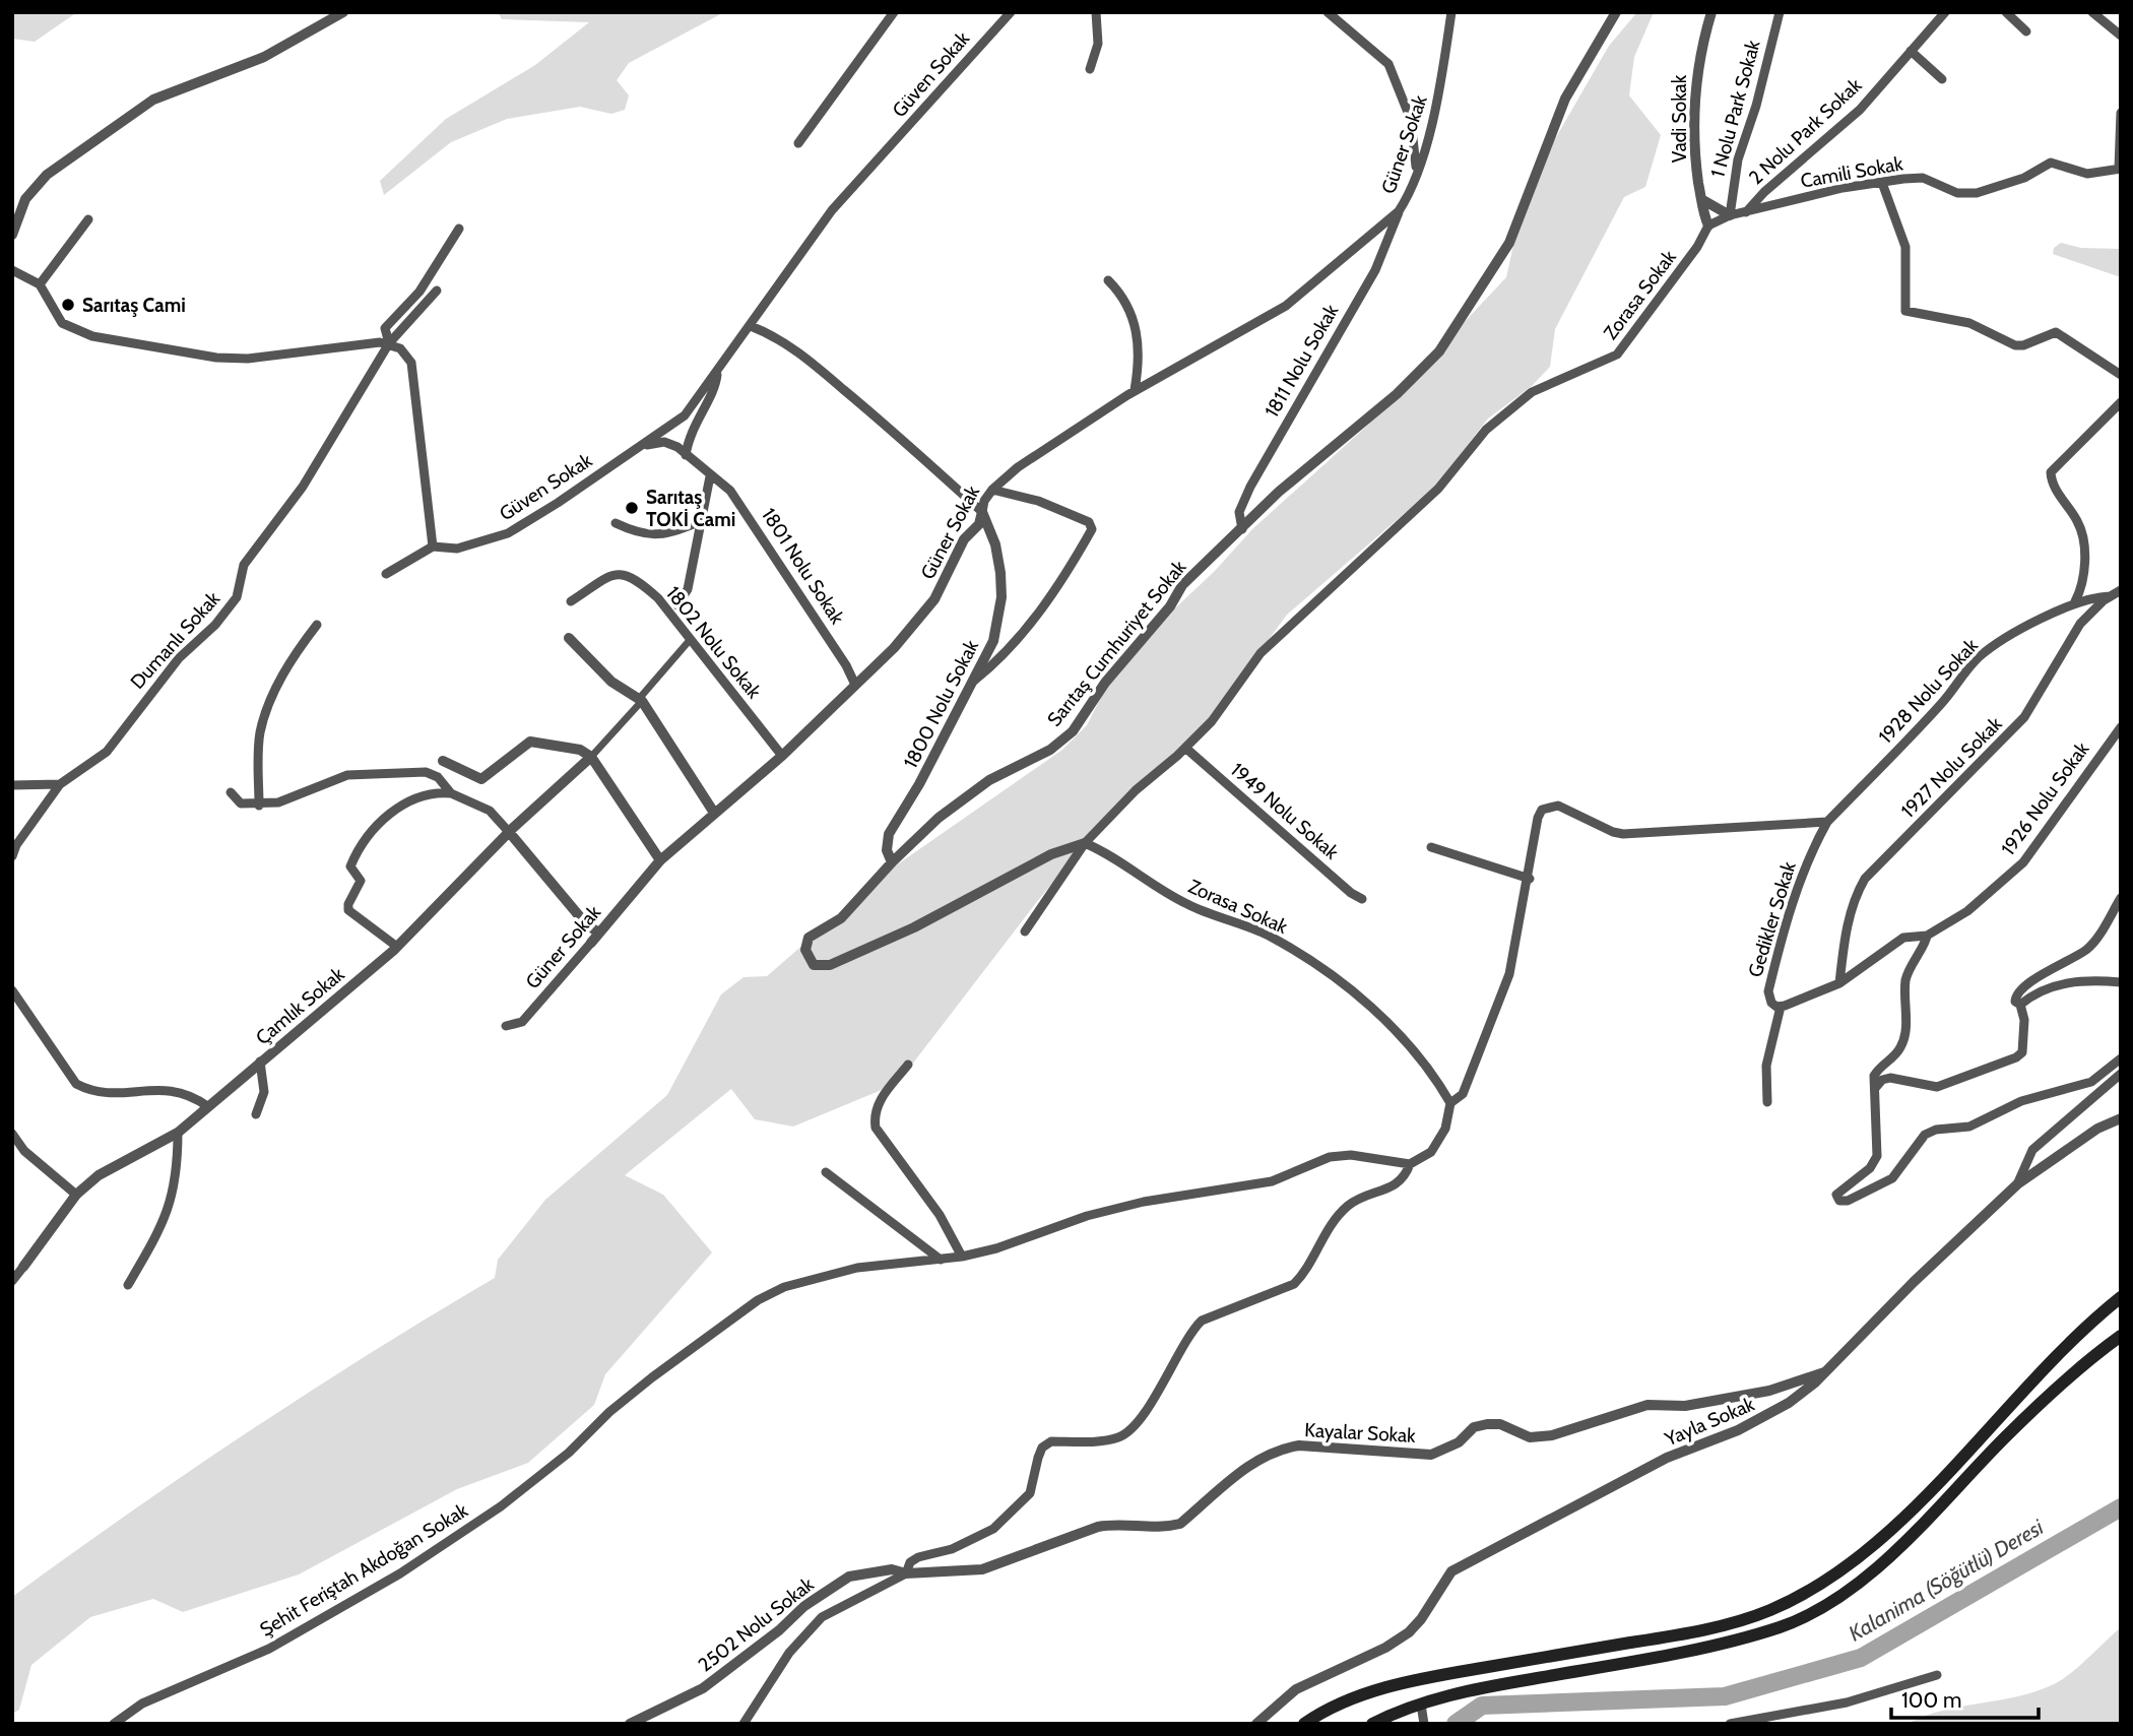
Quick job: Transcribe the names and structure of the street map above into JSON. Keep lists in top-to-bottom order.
{
  "streets": {
    "street": [
      "Güven Sokak",
      "1 Nolu Park Sokak",
      "Vadi Sokak",
      "2 Nolu Park Sokak",
      "Güner Sokak",
      "Camili Sokak",
      "Zorasa Sokak",
      "1811 Nolu Sokak",
      "1801 Nolu Sokak",
      "Dumanlı Sokak",
      "1802 Nolu Sokak",
      "Sarıtaş Cumhuriyet Sokak",
      "1928 Nolu Sokak",
      "1800 Nolu Sokak",
      "1927 Nolu Sokak",
      "1926 Nolu Sokak",
      "1949 Nolu Sokak",
      "Gedikler Sokak",
      "Çamlık Sokak",
      "Yayla Sokak",
      "Kayalar Sokak",
      "Şehit Feriştah Akdoğan Sokak",
      "2502 Nolu Sokak"
    ]
  },
  "crossings": [
    ["Güven Sokak", "1801 Nolu Sokak"],
    ["Güven Sokak", "1800 Nolu Sokak"],
    ["1 Nolu Park Sokak", "Camili Sokak"],
    ["Vadi Sokak", "Camili Sokak"],
    ["Vadi Sokak", "Zorasa Sokak"],
    ["2 Nolu Park Sokak", "Camili Sokak"],
    ["Güner Sokak", "1811 Nolu Sokak"],
    ["Güner Sokak", "1801 Nolu Sokak"],
    ["Güner Sokak", "1802 Nolu Sokak"],
    ["Güner Sokak", "1800 Nolu Sokak"],
    ["Camili Sokak", "Zorasa Sokak"],
    ["Zorasa Sokak", "Sarıtaş Cumhuriyet Sokak"],
    ["Zorasa Sokak", "1949 Nolu Sokak"],
    ["1811 Nolu Sokak", "Sarıtaş Cumhuriyet Sokak"],
    ["1802 Nolu Sokak", "Çamlık Sokak"],
    ["Sarıtaş Cumhuriyet Sokak", "1800 Nolu Sokak"],
    ["1928 Nolu Sokak", "1927 Nolu Sokak"],
    ["1928 Nolu Sokak", "Gedikler Sokak"],
    ["Yayla Sokak", "Kayalar Sokak"],
    ["Kayalar Sokak", "2502 Nolu Sokak"]
  ],
  "water": ["Kalanima (Söğütlü) Deresi"],
  "places": ["Sarıtaş Cami", "Sarıtaş TOKİ Cami"],
  "scale_bar": "100 m"
}
